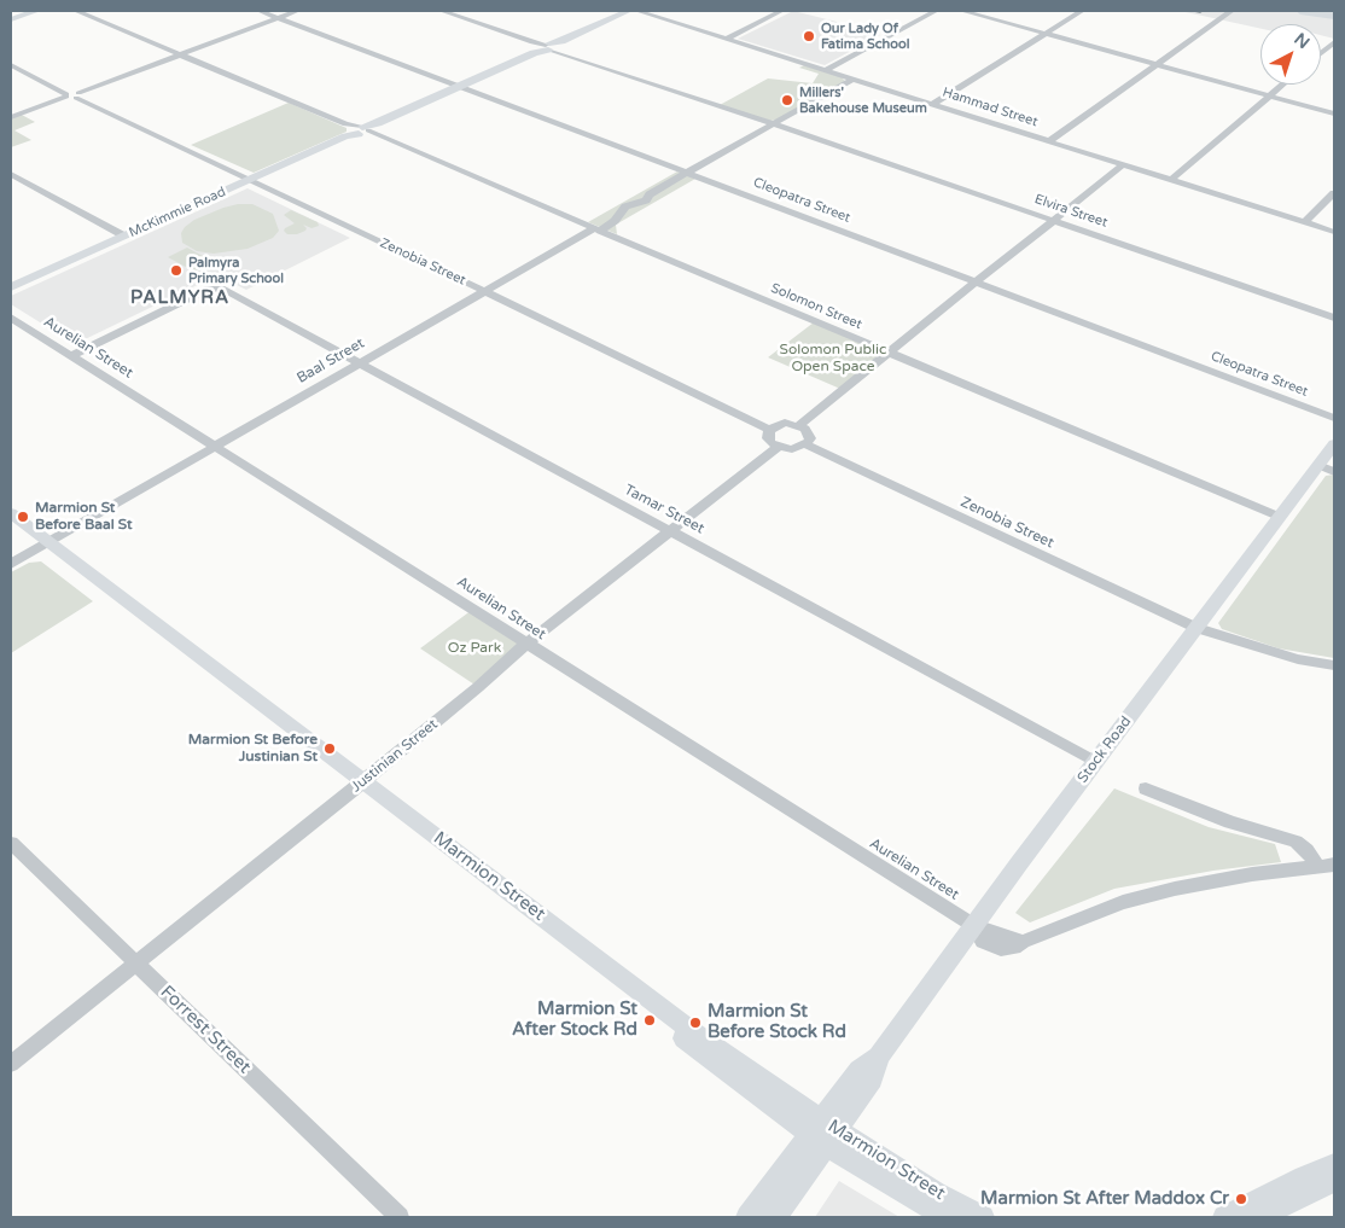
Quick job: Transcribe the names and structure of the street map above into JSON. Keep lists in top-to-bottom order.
{
  "streets": {
    "main road": ["McKimmie Road", "Stock Road", "Marmion Street"],
    "street": [
      "Hammad Street",
      "Cleopatra Street",
      "Elvira Street",
      "Zenobia Street",
      "Solomon Street",
      "Aurelian Street",
      "Baal Street",
      "Tamar Street",
      "Justinian Street",
      "Forrest Street"
    ]
  },
  "crossings": [
    ["Hammad Street", "Baal Street"],
    ["Cleopatra Street", "McKimmie Road"],
    ["Cleopatra Street", "Baal Street"],
    ["Elvira Street", "McKimmie Road"],
    ["Elvira Street", "Baal Street"],
    ["McKimmie Road", "Zenobia Street"],
    ["McKimmie Road", "Solomon Street"],
    ["Zenobia Street", "Baal Street"],
    ["Zenobia Street", "Stock Road"],
    ["Zenobia Street", "Justinian Street"],
    ["Solomon Street", "Baal Street"],
    ["Solomon Street", "Stock Road"],
    ["Aurelian Street", "Baal Street"],
    ["Aurelian Street", "Tamar Street"],
    ["Aurelian Street", "Stock Road"],
    ["Aurelian Street", "Justinian Street"],
    ["Baal Street", "Tamar Street"],
    ["Baal Street", "Marmion Street"],
    ["Tamar Street", "Stock Road"],
    ["Tamar Street", "Justinian Street"],
    ["Stock Road", "Marmion Street"],
    ["Justinian Street", "Marmion Street"],
    ["Justinian Street", "Forrest Street"]
  ],
  "districts": ["PALMYRA"],
  "parks": ["Solomon Public Open Space", "Oz Park"],
  "places": [
    "Our Lady Of Fatima School",
    "Millers' Bakehouse Museum",
    "Palmyra Primary School",
    "Marmion St Before Baal St",
    "Marmion St Before Justinian St",
    "Marmion St After Stock Rd",
    "Marmion St Before Stock Rd",
    "Marmion St After Maddox Cr"
  ],
  "north": "top right"
}
